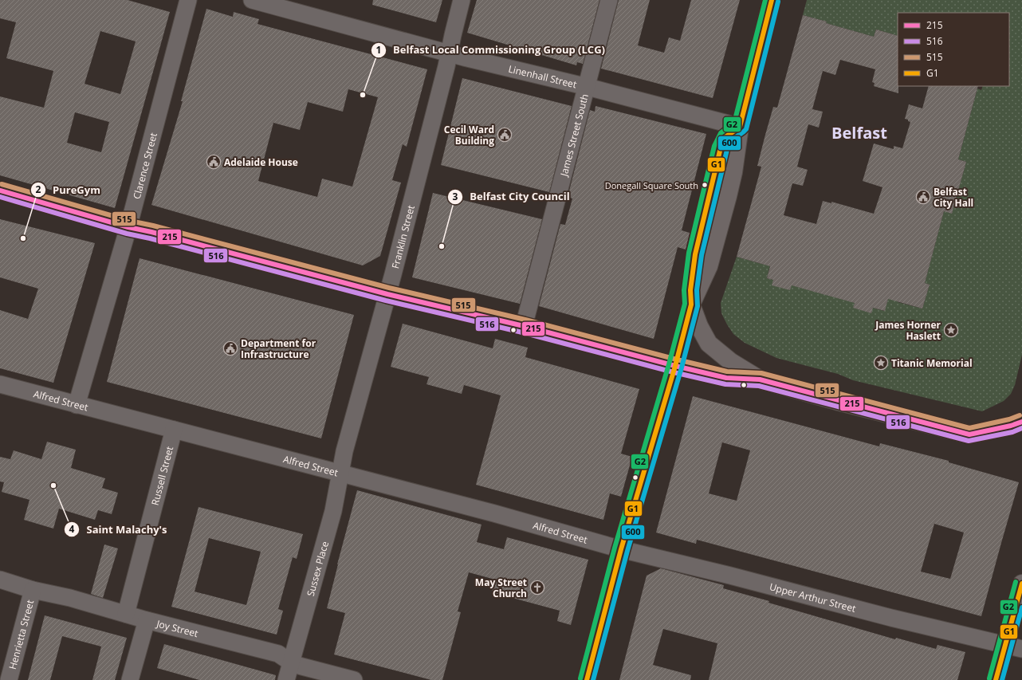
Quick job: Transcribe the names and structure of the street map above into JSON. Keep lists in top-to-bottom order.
{
  "streets": {
    "street": [
      "Linenhall Street",
      "James Street South",
      "Clarence Street",
      "Franklin Street",
      "Alfred Street",
      "Russell Street",
      "Sussex Place",
      "Upper Arthur Street",
      "Joy Street",
      "Henrietta Street"
    ]
  },
  "crossings": [
    ["Linenhall Street", "James Street South"],
    ["Linenhall Street", "Franklin Street"],
    ["Clarence Street", "Alfred Street"],
    ["Franklin Street", "Alfred Street"],
    ["Franklin Street", "Sussex Place"],
    ["Alfred Street", "Russell Street"],
    ["Alfred Street", "Sussex Place"],
    ["Alfred Street", "Upper Arthur Street"],
    ["Russell Street", "Joy Street"],
    ["Sussex Place", "Joy Street"],
    ["Joy Street", "Henrietta Street"]
  ],
  "districts": ["Belfast"],
  "places": {
    "other": [
      "Belfast Local Commissioning Group (LCG)",
      "Donegall Square South",
      "PureGym",
      "Belfast City Council",
      "Saint Malachy's"
    ],
    "public building": [
      "Cecil Ward Building",
      "Adelaide House",
      "Belfast City Hall",
      "Department for Infrastructure"
    ],
    "place": ["James Horner Haslett", "Titanic Memorial"],
    "church": ["May Street Church"]
  },
  "lines": [
    "transit line G1",
    "transit line G2",
    "transit line 600",
    "transit line 515",
    "transit line 215",
    "transit line 516"
  ],
  "legend": [
    "215",
    "516",
    "515",
    "G1"
  ]
}
